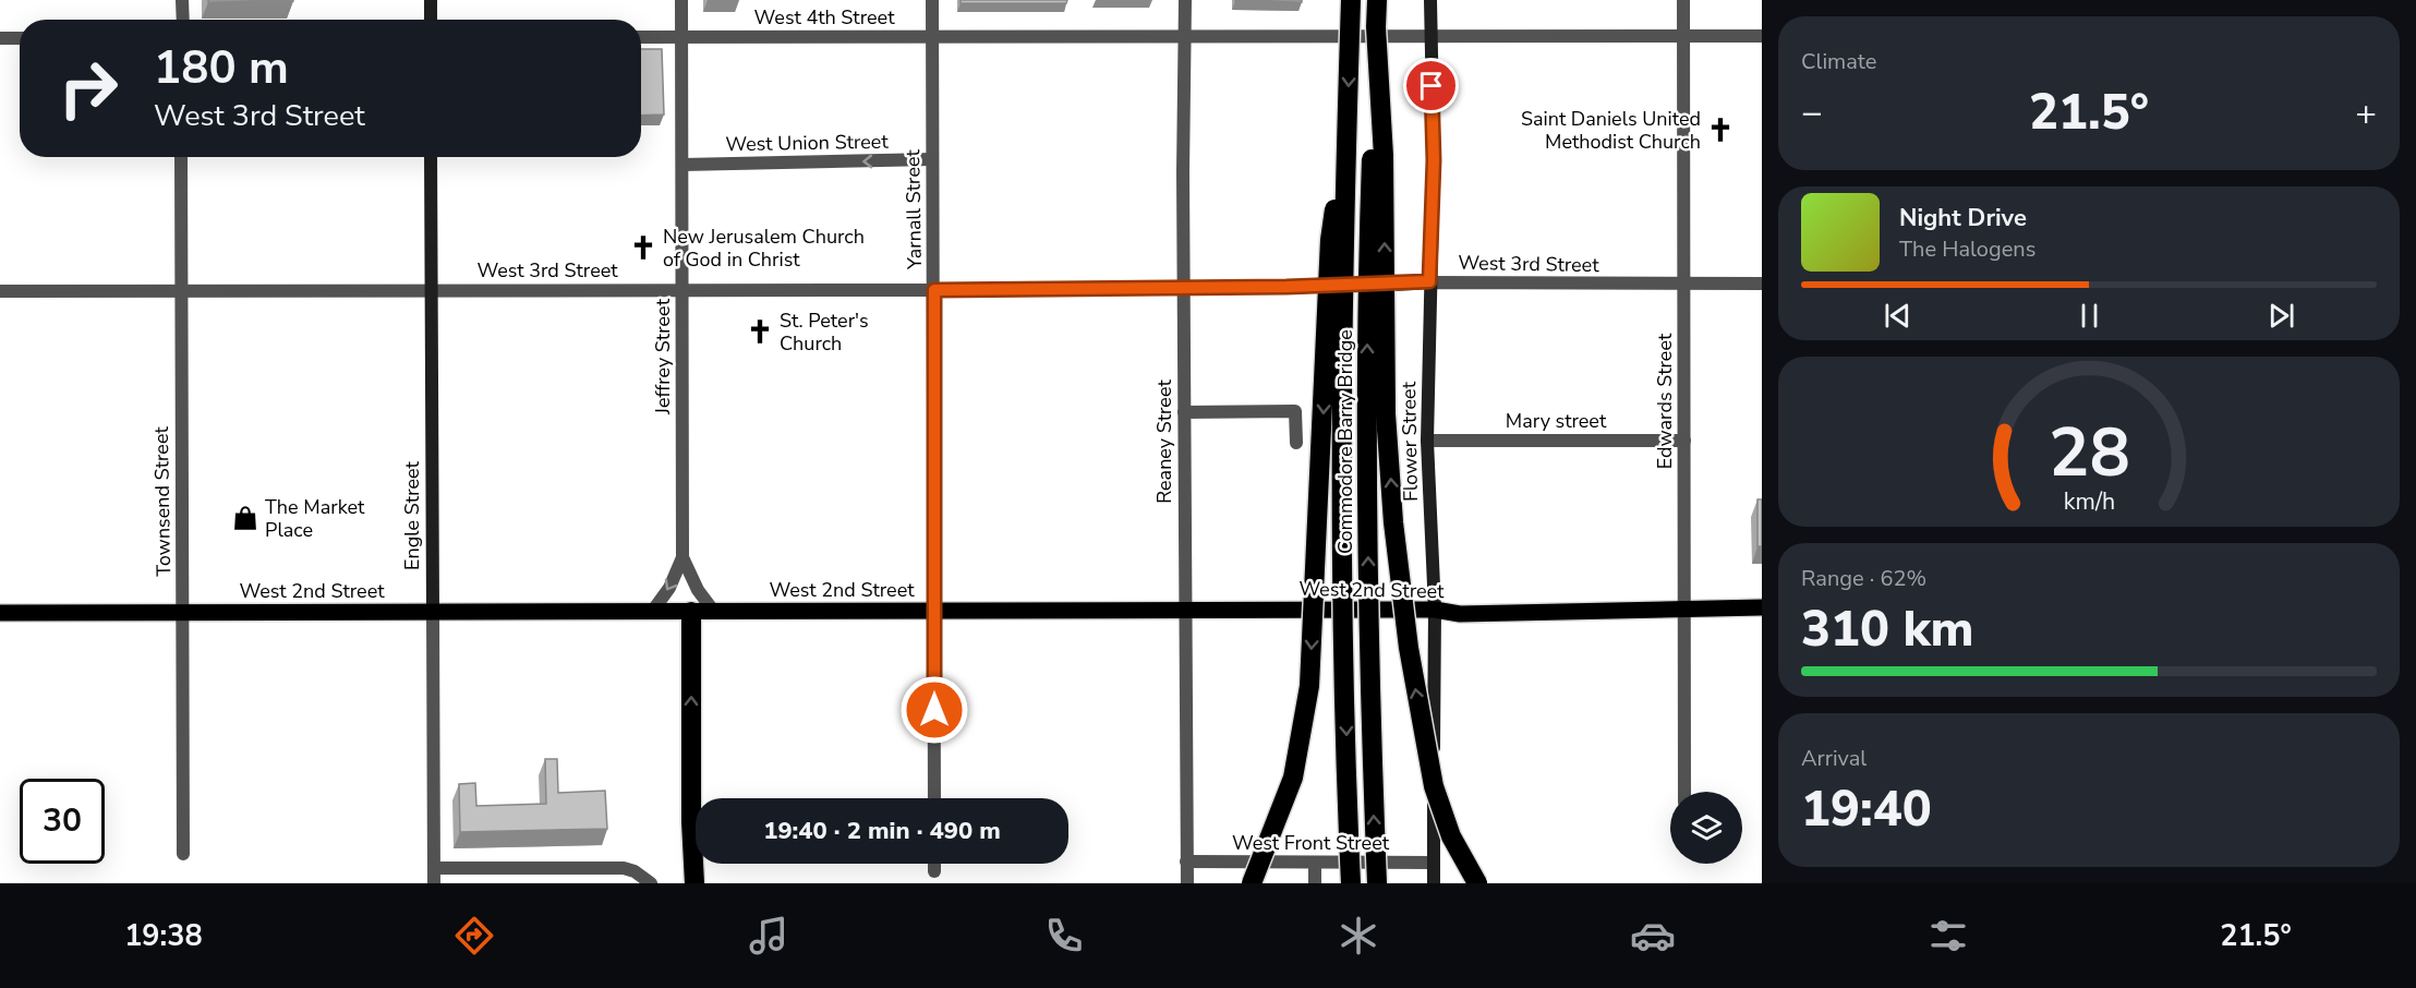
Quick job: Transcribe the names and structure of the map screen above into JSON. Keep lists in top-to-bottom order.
{
  "streets": {
    "highway": ["Commodore Barry Bridge"],
    "main road": ["West 2nd Street"],
    "street": [
      "West 4th Street",
      "West Union Street",
      "Yarnall Street",
      "West 3rd Street",
      "Jeffrey Street",
      "Edwards Street",
      "Mary street",
      "Reaney Street",
      "Flower Street",
      "Townsend Street",
      "Engle Street",
      "West Front Street"
    ]
  },
  "crossings": [
    ["West 4th Street", "Yarnall Street"],
    ["West 4th Street", "Jeffrey Street"],
    ["West 4th Street", "Edwards Street"],
    ["West 4th Street", "Reaney Street"],
    ["West 4th Street", "Flower Street"],
    ["West Union Street", "Yarnall Street"],
    ["West Union Street", "Jeffrey Street"],
    ["Yarnall Street", "West 3rd Street"],
    ["Yarnall Street", "West 2nd Street"],
    ["West 3rd Street", "Jeffrey Street"],
    ["West 3rd Street", "Edwards Street"],
    ["West 3rd Street", "Reaney Street"],
    ["West 3rd Street", "Flower Street"],
    ["West 3rd Street", "Townsend Street"],
    ["West 3rd Street", "Engle Street"],
    ["Edwards Street", "Mary street"],
    ["Edwards Street", "West 2nd Street"],
    ["Mary street", "Flower Street"],
    ["Reaney Street", "West 2nd Street"],
    ["Reaney Street", "West Front Street"],
    ["Flower Street", "West 2nd Street"],
    ["Flower Street", "West Front Street"],
    ["Townsend Street", "West 2nd Street"],
    ["Engle Street", "West 2nd Street"]
  ],
  "one_way": ["West Union Street"],
  "places": {
    "church": ["Saint Daniels United Methodist Church", "New Jerusalem Church of God in Christ", "St. Peter's Church"],
    "shop": ["The Market Place"]
  },
  "page": {
    "tile": [
      "Climate",
      ["Range · 62%", "310 km"],
      ["Arrival", "19:40"]
    ],
    "turn": ["180 m", "West 3rd Street"],
    "heat": ["−", "21.5°", "+"],
    "song": ["Night Drive", "The Halogens"],
    "limit": "30",
    "trip": "19:40 · 2 min · 490 m",
    "tabs": ["19:38", "21.5°"],
    "gauge": ["28", "km/h"]
  }
}
